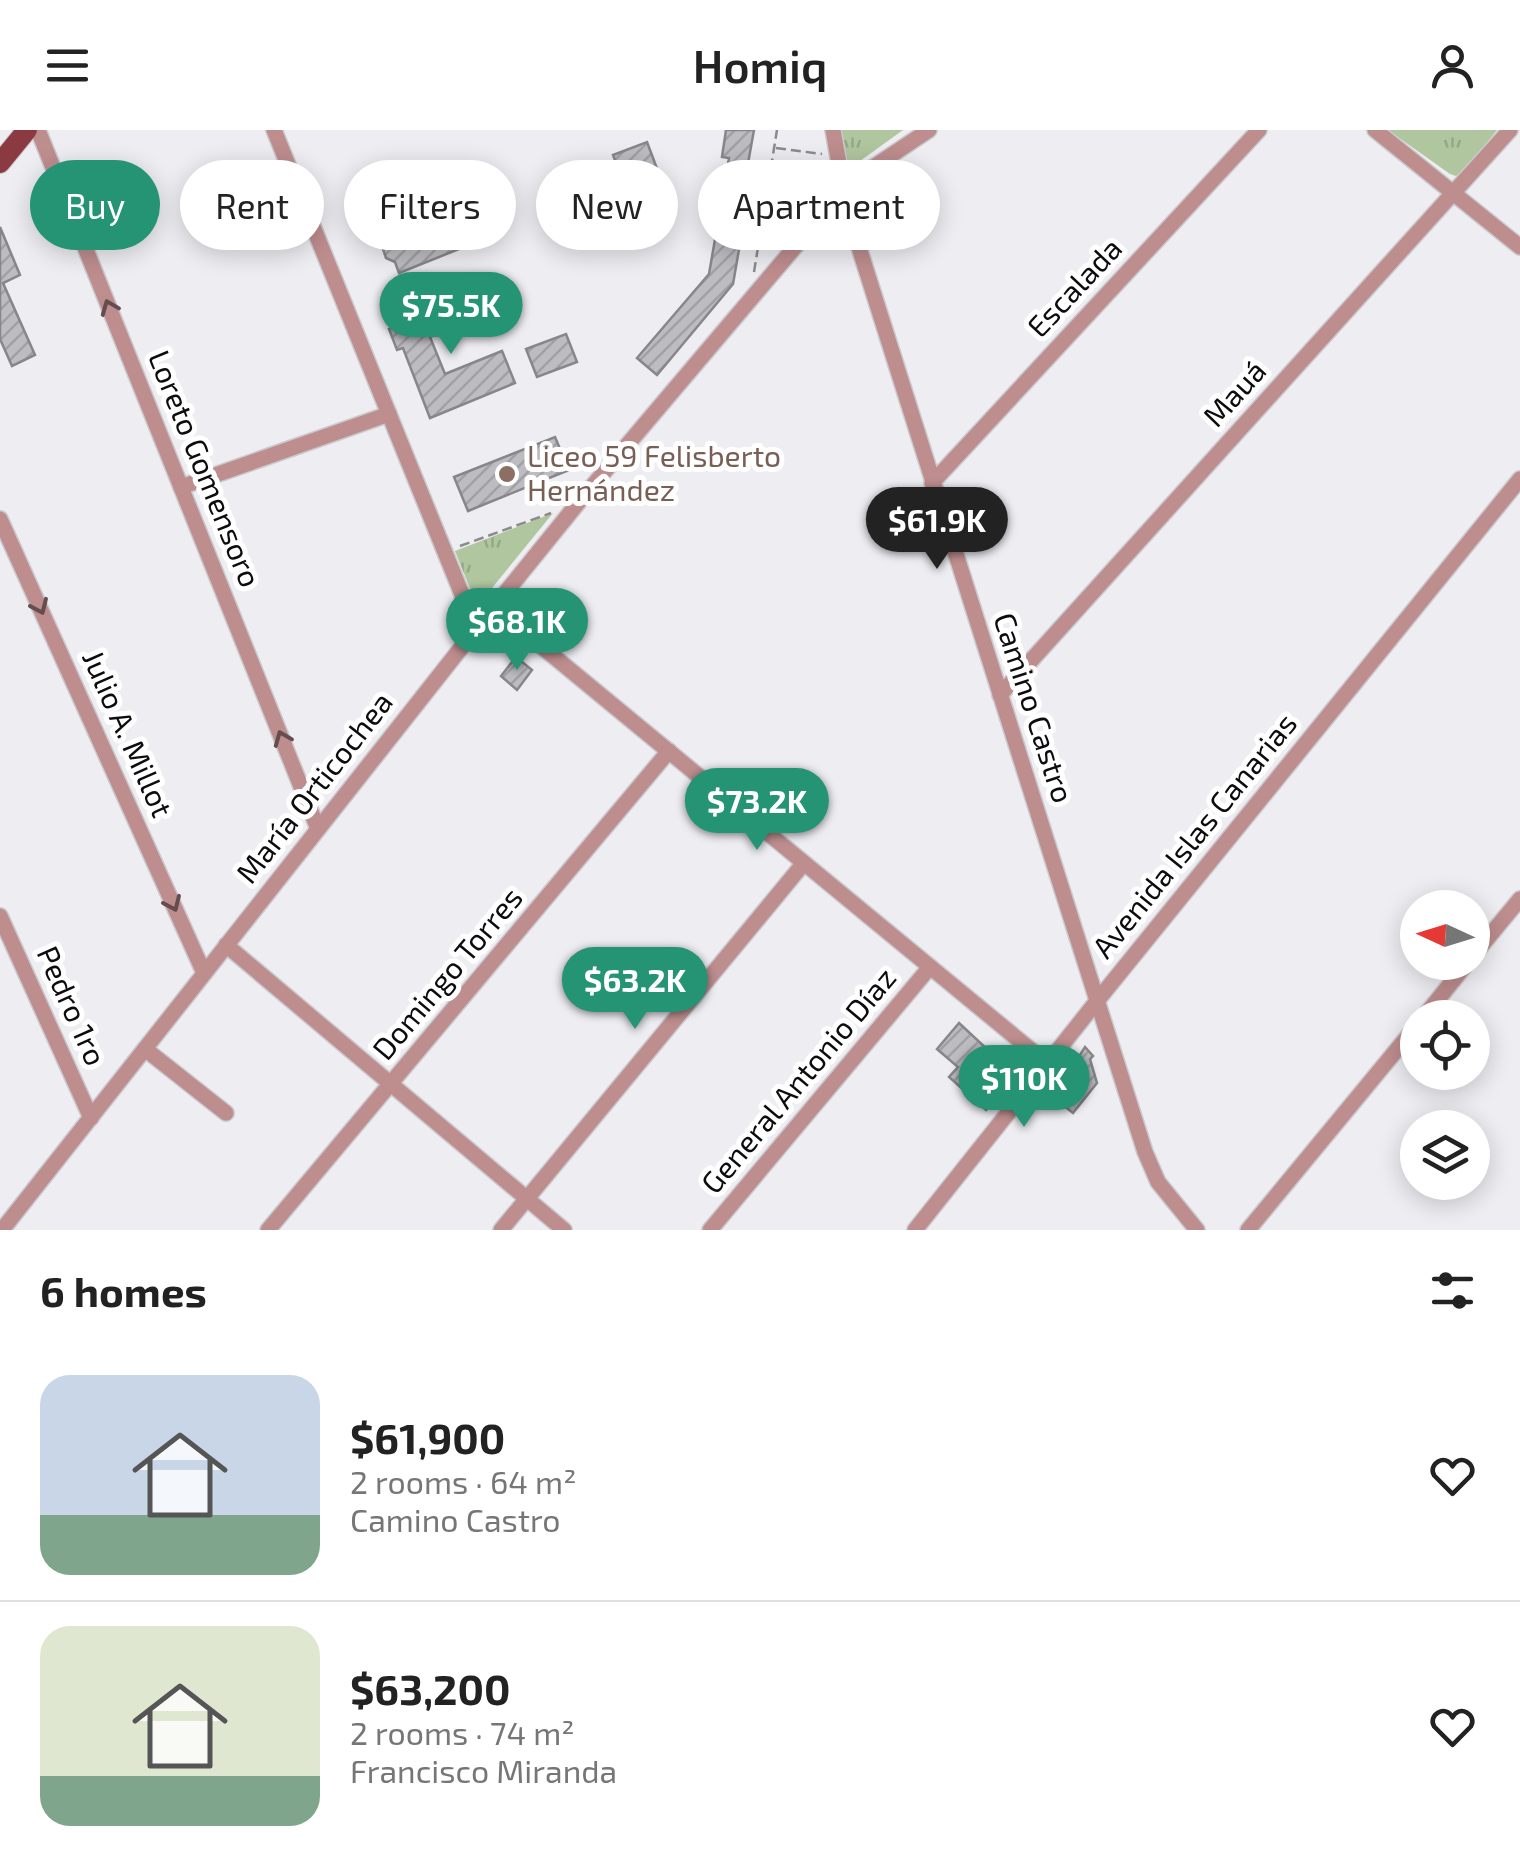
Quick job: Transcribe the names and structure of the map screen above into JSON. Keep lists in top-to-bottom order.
{
  "streets": {
    "street": [
      "Escalada",
      "Mauá",
      "Loreto Gomensoro",
      "Camino Castro",
      "Julio A. Millot",
      "María Orticochea",
      "Avenida Islas Canarias",
      "Domingo Torres",
      "Pedro 1ro",
      "General Antonio Díaz"
    ]
  },
  "crossings": [
    ["Escalada", "Camino Castro"],
    ["Mauá", "Camino Castro"],
    ["Loreto Gomensoro", "María Orticochea"],
    ["Camino Castro", "Avenida Islas Canarias"],
    ["Julio A. Millot", "María Orticochea"],
    ["María Orticochea", "Pedro 1ro"]
  ],
  "one_way": ["Loreto Gomensoro", "Julio A. Millot"],
  "places": ["Liceo 59 Felisberto Hernández"],
  "north": "left",
  "page": {
    "header": "Homiq",
    "chip": [
      "Buy",
      "Rent",
      "Filters",
      "New",
      "Apartment"
    ],
    "price": [
      "$75.5K",
      "$61.9K",
      "$68.1K",
      "$73.2K",
      "$63.2K",
      "$110K"
    ],
    "heading": "6 homes",
    "list": [
      {
        "name": "$61,900",
        "note": "2 rooms · 64 m² · Camino Castro"
      },
      {
        "name": "$63,200",
        "note": "2 rooms · 74 m² · Francisco Miranda"
      }
    ]
  }
}
